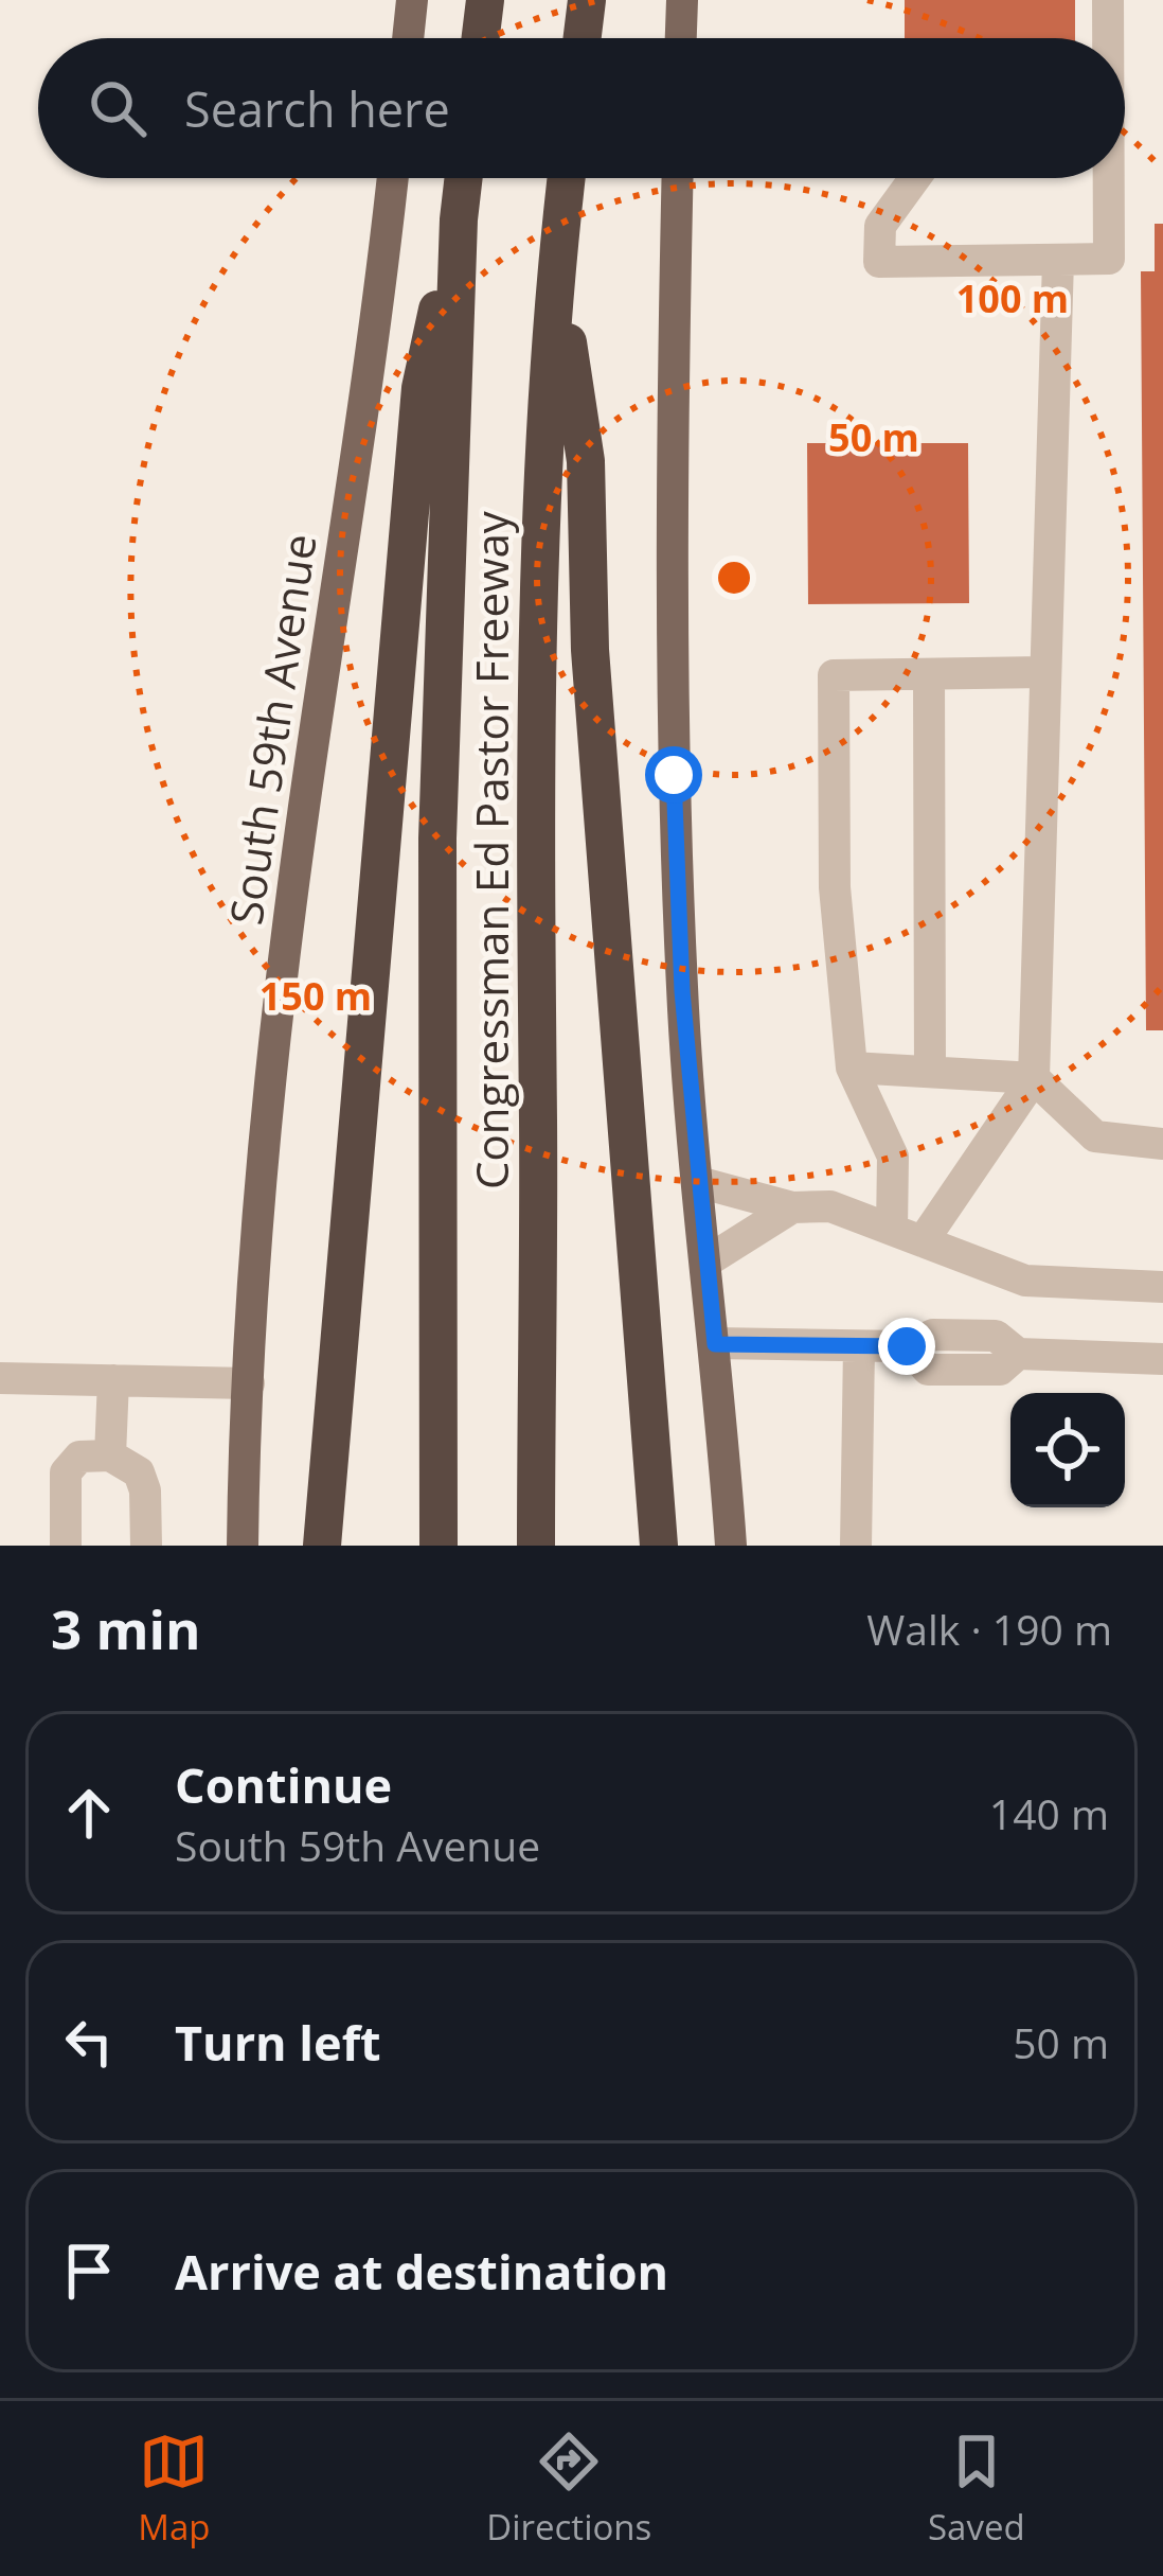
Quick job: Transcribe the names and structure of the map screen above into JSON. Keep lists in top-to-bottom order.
{
  "streets": {
    "highway": ["Congressman Ed Pastor Freeway"],
    "main road": ["South 59th Avenue"]
  },
  "page": {
    "search": "Search here",
    "heading": ["3 min", "Walk · 190 m"],
    "list": [
      ["Continue", "South 59th Avenue", "140 m"],
      ["Turn left", "50 m"],
      "Arrive at destination"
    ],
    "nav": ["Map", "Directions", "Saved"]
  },
  "rings": ["100 m", "50 m", "150 m"]
}
